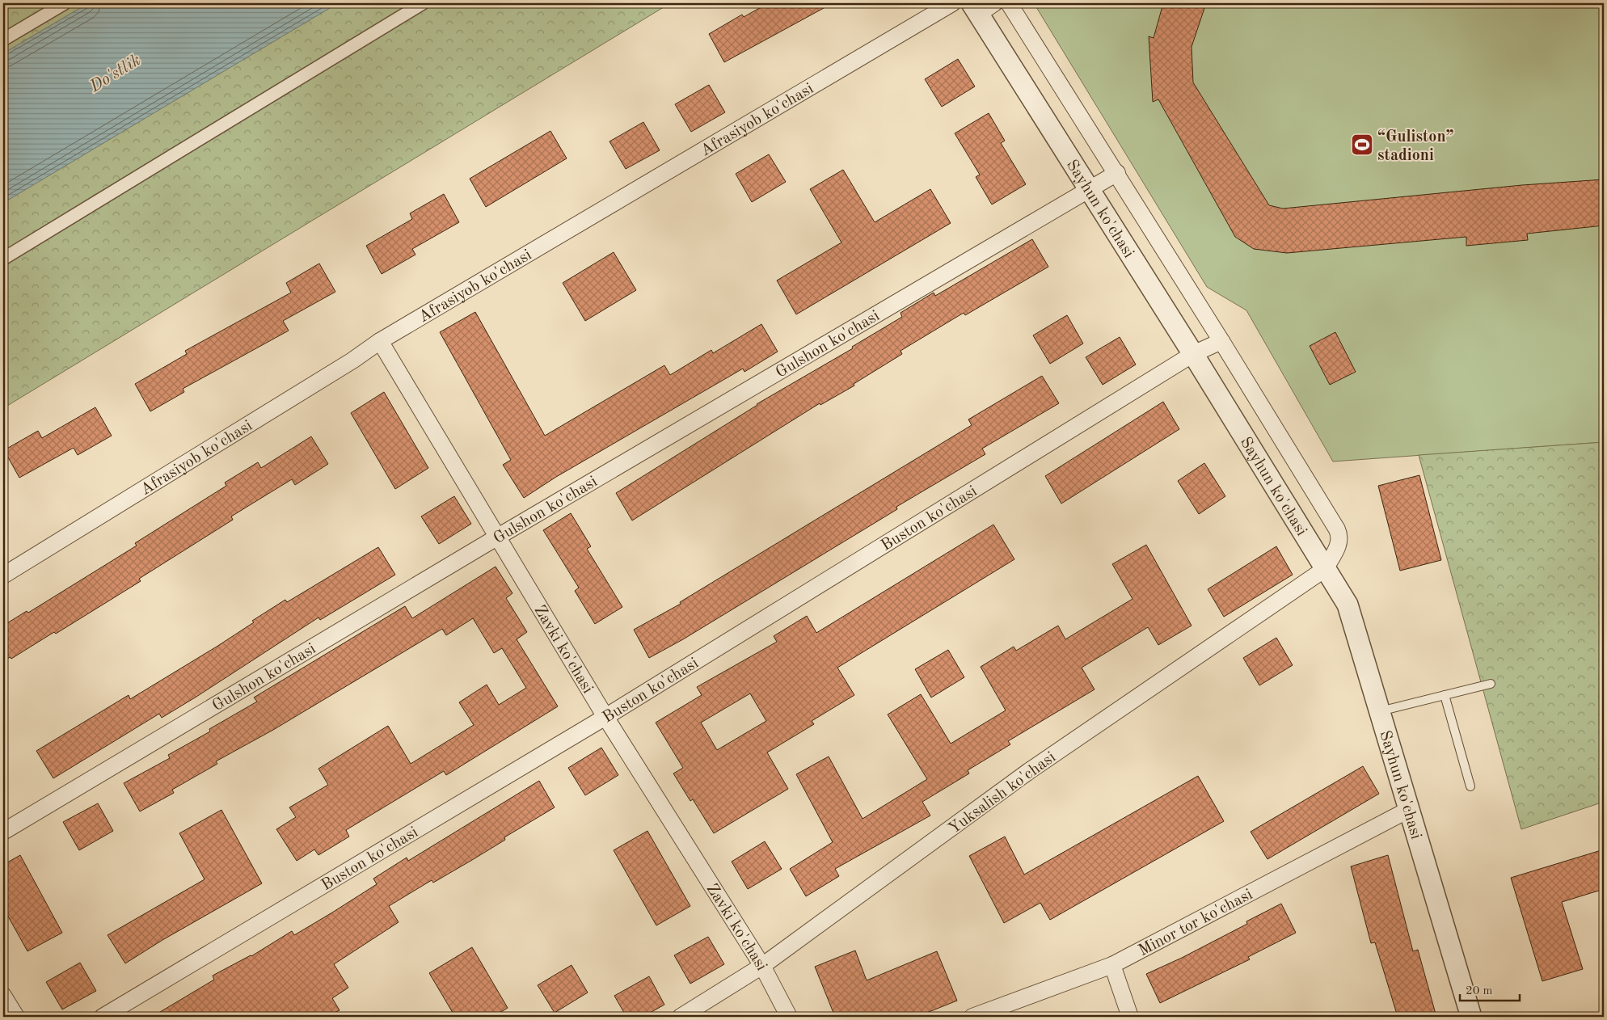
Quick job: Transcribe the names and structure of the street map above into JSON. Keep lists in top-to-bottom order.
{
  "streets": {
    "street": [
      "Afrasiyob ko'chasi",
      "Sayhun ko'chasi",
      "Gulshon ko'chasi",
      "Buston ko'chasi",
      "Zavki ko'chasi",
      "Yuksalish ko'chasi",
      "Minor tor ko'chasi"
    ]
  },
  "crossings": [
    ["Afrasiyob ko'chasi", "Zavki ko'chasi"],
    ["Sayhun ko'chasi", "Gulshon ko'chasi"],
    ["Sayhun ko'chasi", "Buston ko'chasi"],
    ["Sayhun ko'chasi", "Yuksalish ko'chasi"],
    ["Sayhun ko'chasi", "Minor tor ko'chasi"],
    ["Gulshon ko'chasi", "Zavki ko'chasi"],
    ["Buston ko'chasi", "Zavki ko'chasi"],
    ["Zavki ko'chasi", "Yuksalish ko'chasi"]
  ],
  "water": ["Do'stlik"],
  "places": {
    "sports": ["“Guliston” stadioni"]
  },
  "scale_bar": "20 m"
}
